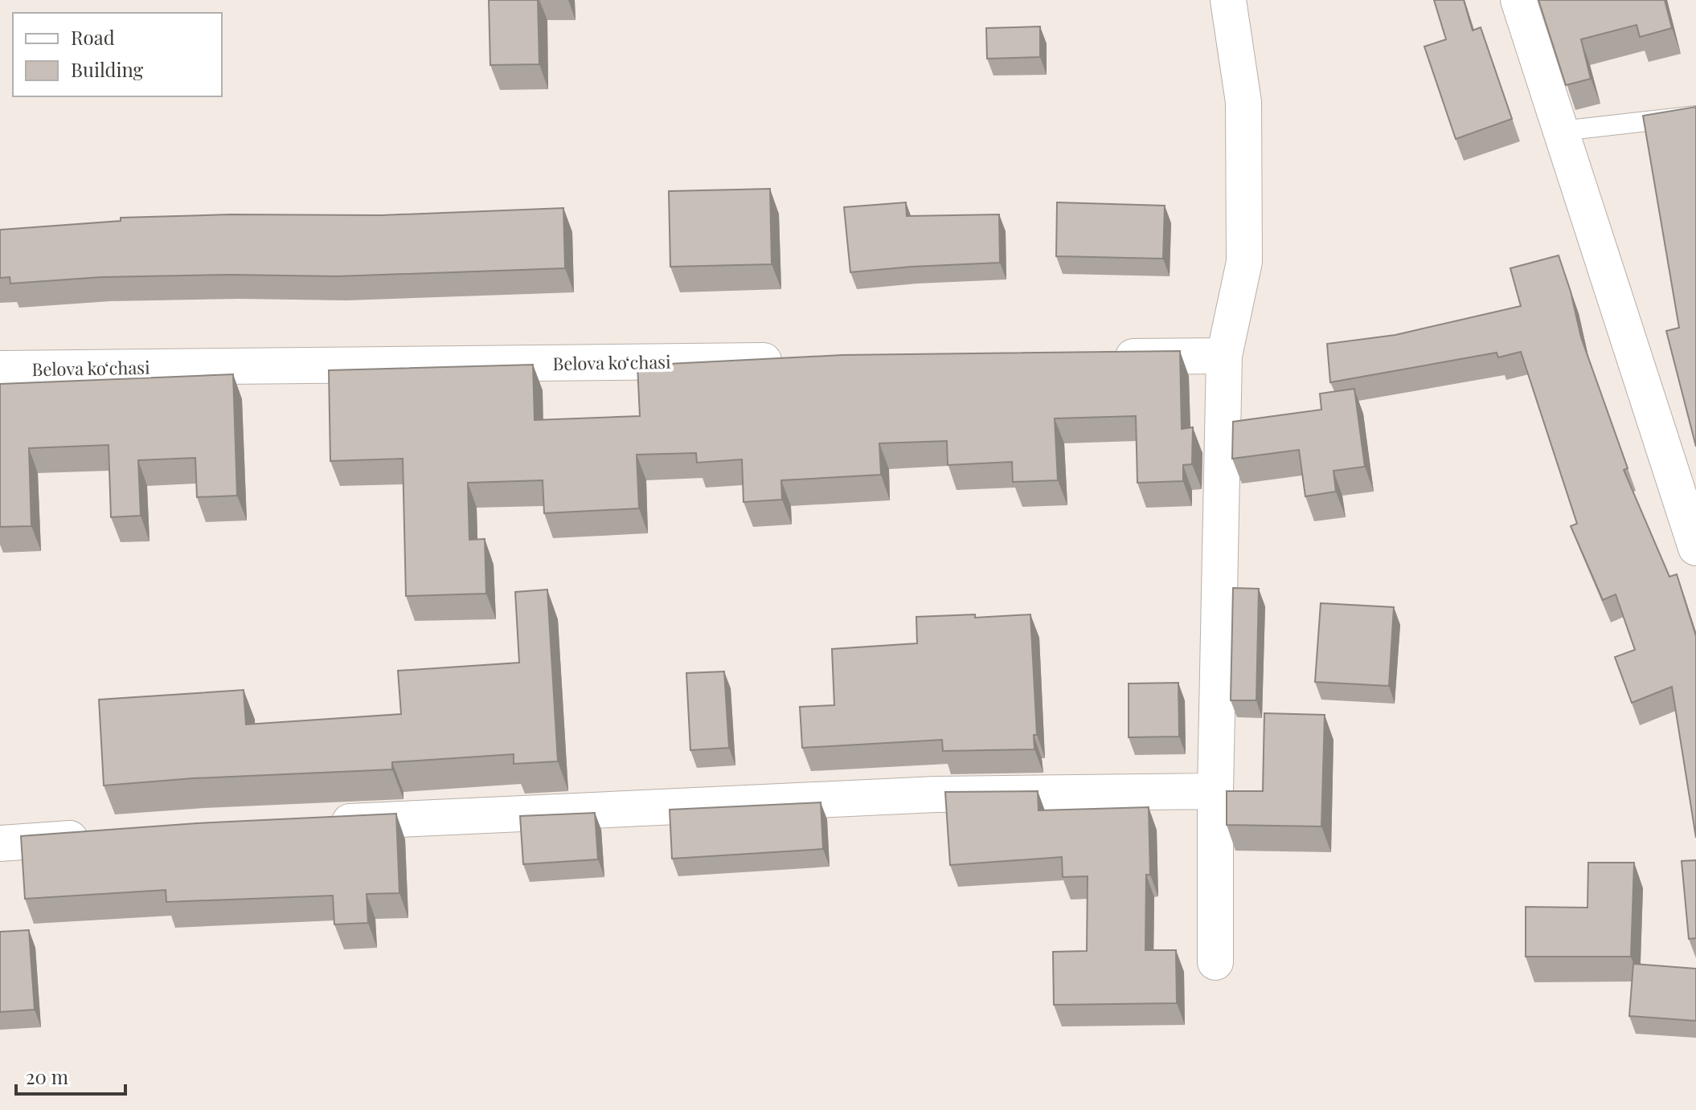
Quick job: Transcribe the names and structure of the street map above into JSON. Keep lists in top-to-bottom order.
{
  "streets": {
    "street": ["Belova koʻchasi"]
  },
  "legend": ["Road", "Building"],
  "scale_bar": "20 m"
}
